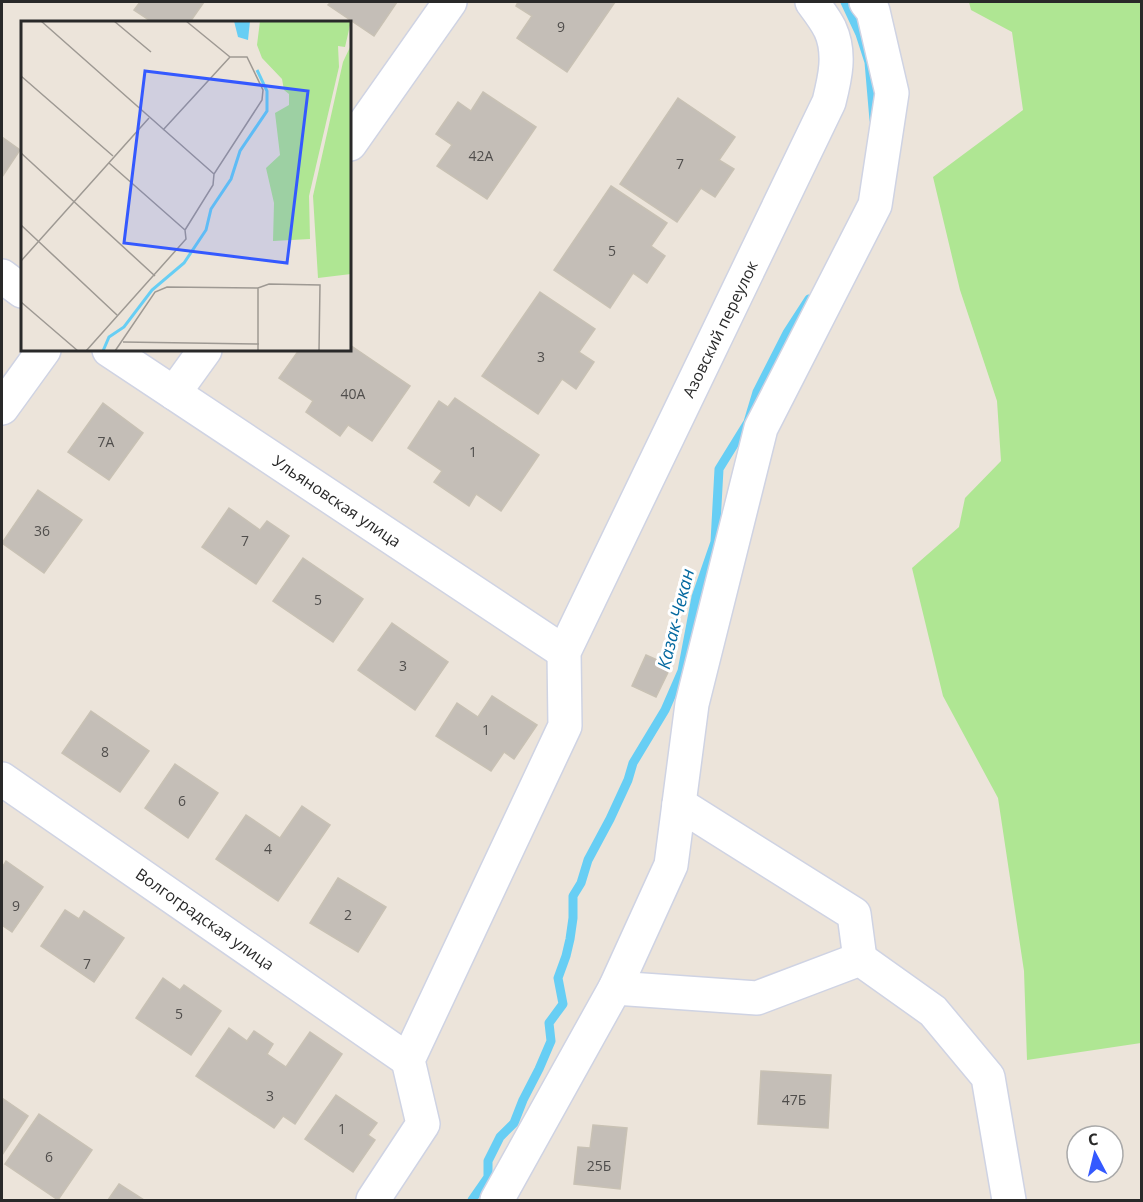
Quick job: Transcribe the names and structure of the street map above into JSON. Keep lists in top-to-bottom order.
{
  "streets": {
    "street": ["Азовский переулок", "Ульяновская улица", "Волгоградская улица"]
  },
  "crossings": [
    ["Азовский переулок", "Ульяновская улица"]
  ],
  "water": ["Казак-Чекан"],
  "house_numbers": [
    "9",
    "42А",
    "7",
    "5",
    "3",
    "40А",
    "7А",
    "1",
    "36",
    "7",
    "5",
    "3",
    "1",
    "8",
    "6",
    "4",
    "9",
    "2",
    "7",
    "5",
    "3",
    "47Б",
    "1",
    "6",
    "25Б"
  ],
  "north": "top"
}
